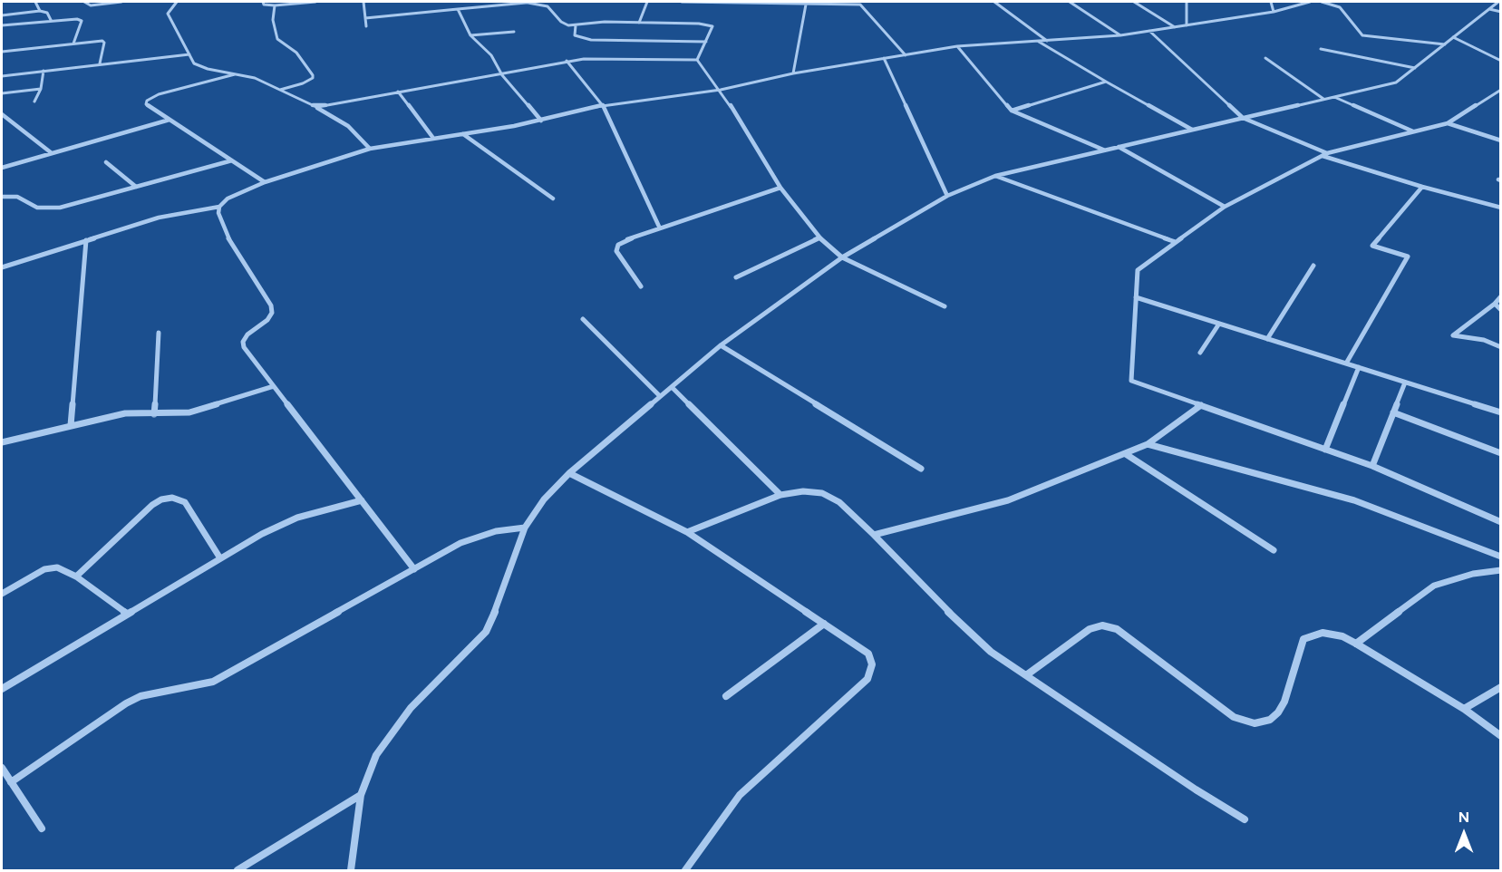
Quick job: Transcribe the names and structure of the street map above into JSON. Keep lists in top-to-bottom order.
{
  "north": "top"
}
